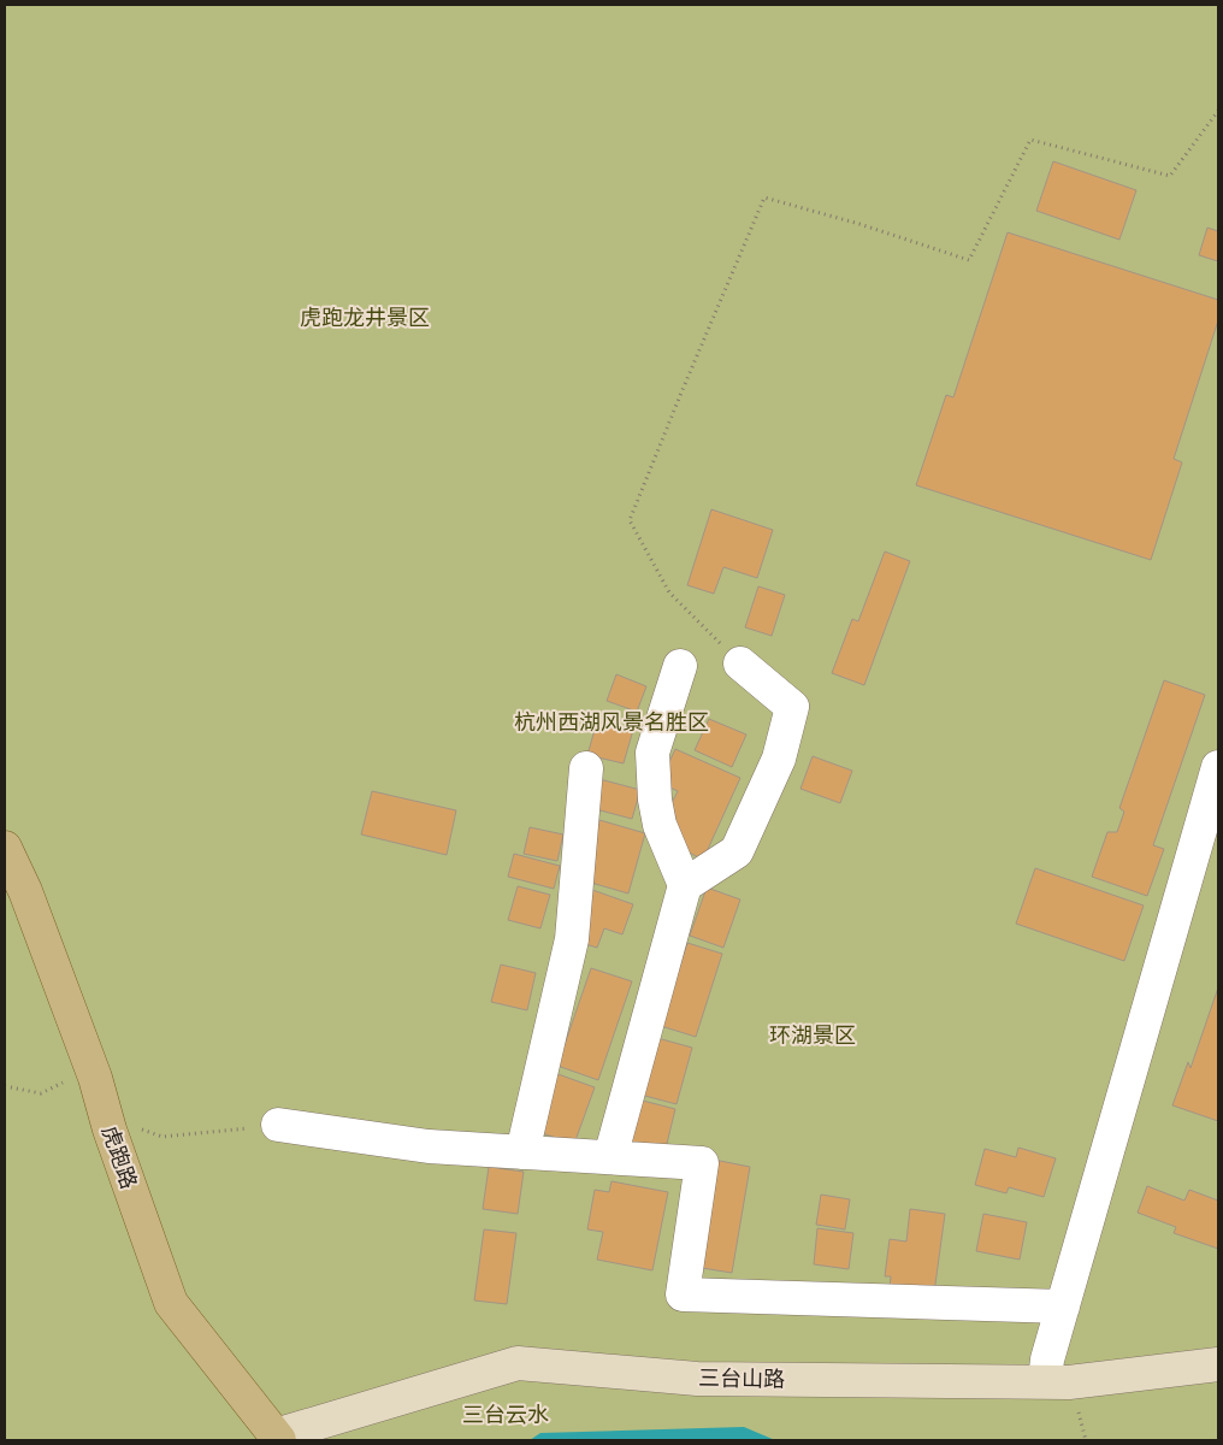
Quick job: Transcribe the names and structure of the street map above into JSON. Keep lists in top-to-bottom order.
{
  "streets": {
    "main road": ["虎跑路"],
    "street": ["三台山路"]
  },
  "crossings": [
    ["虎跑路", "三台山路"]
  ],
  "parks": [
    "虎跑龙井景区",
    "杭州西湖风景名胜区",
    "环湖景区",
    "三台云水"
  ]
}
